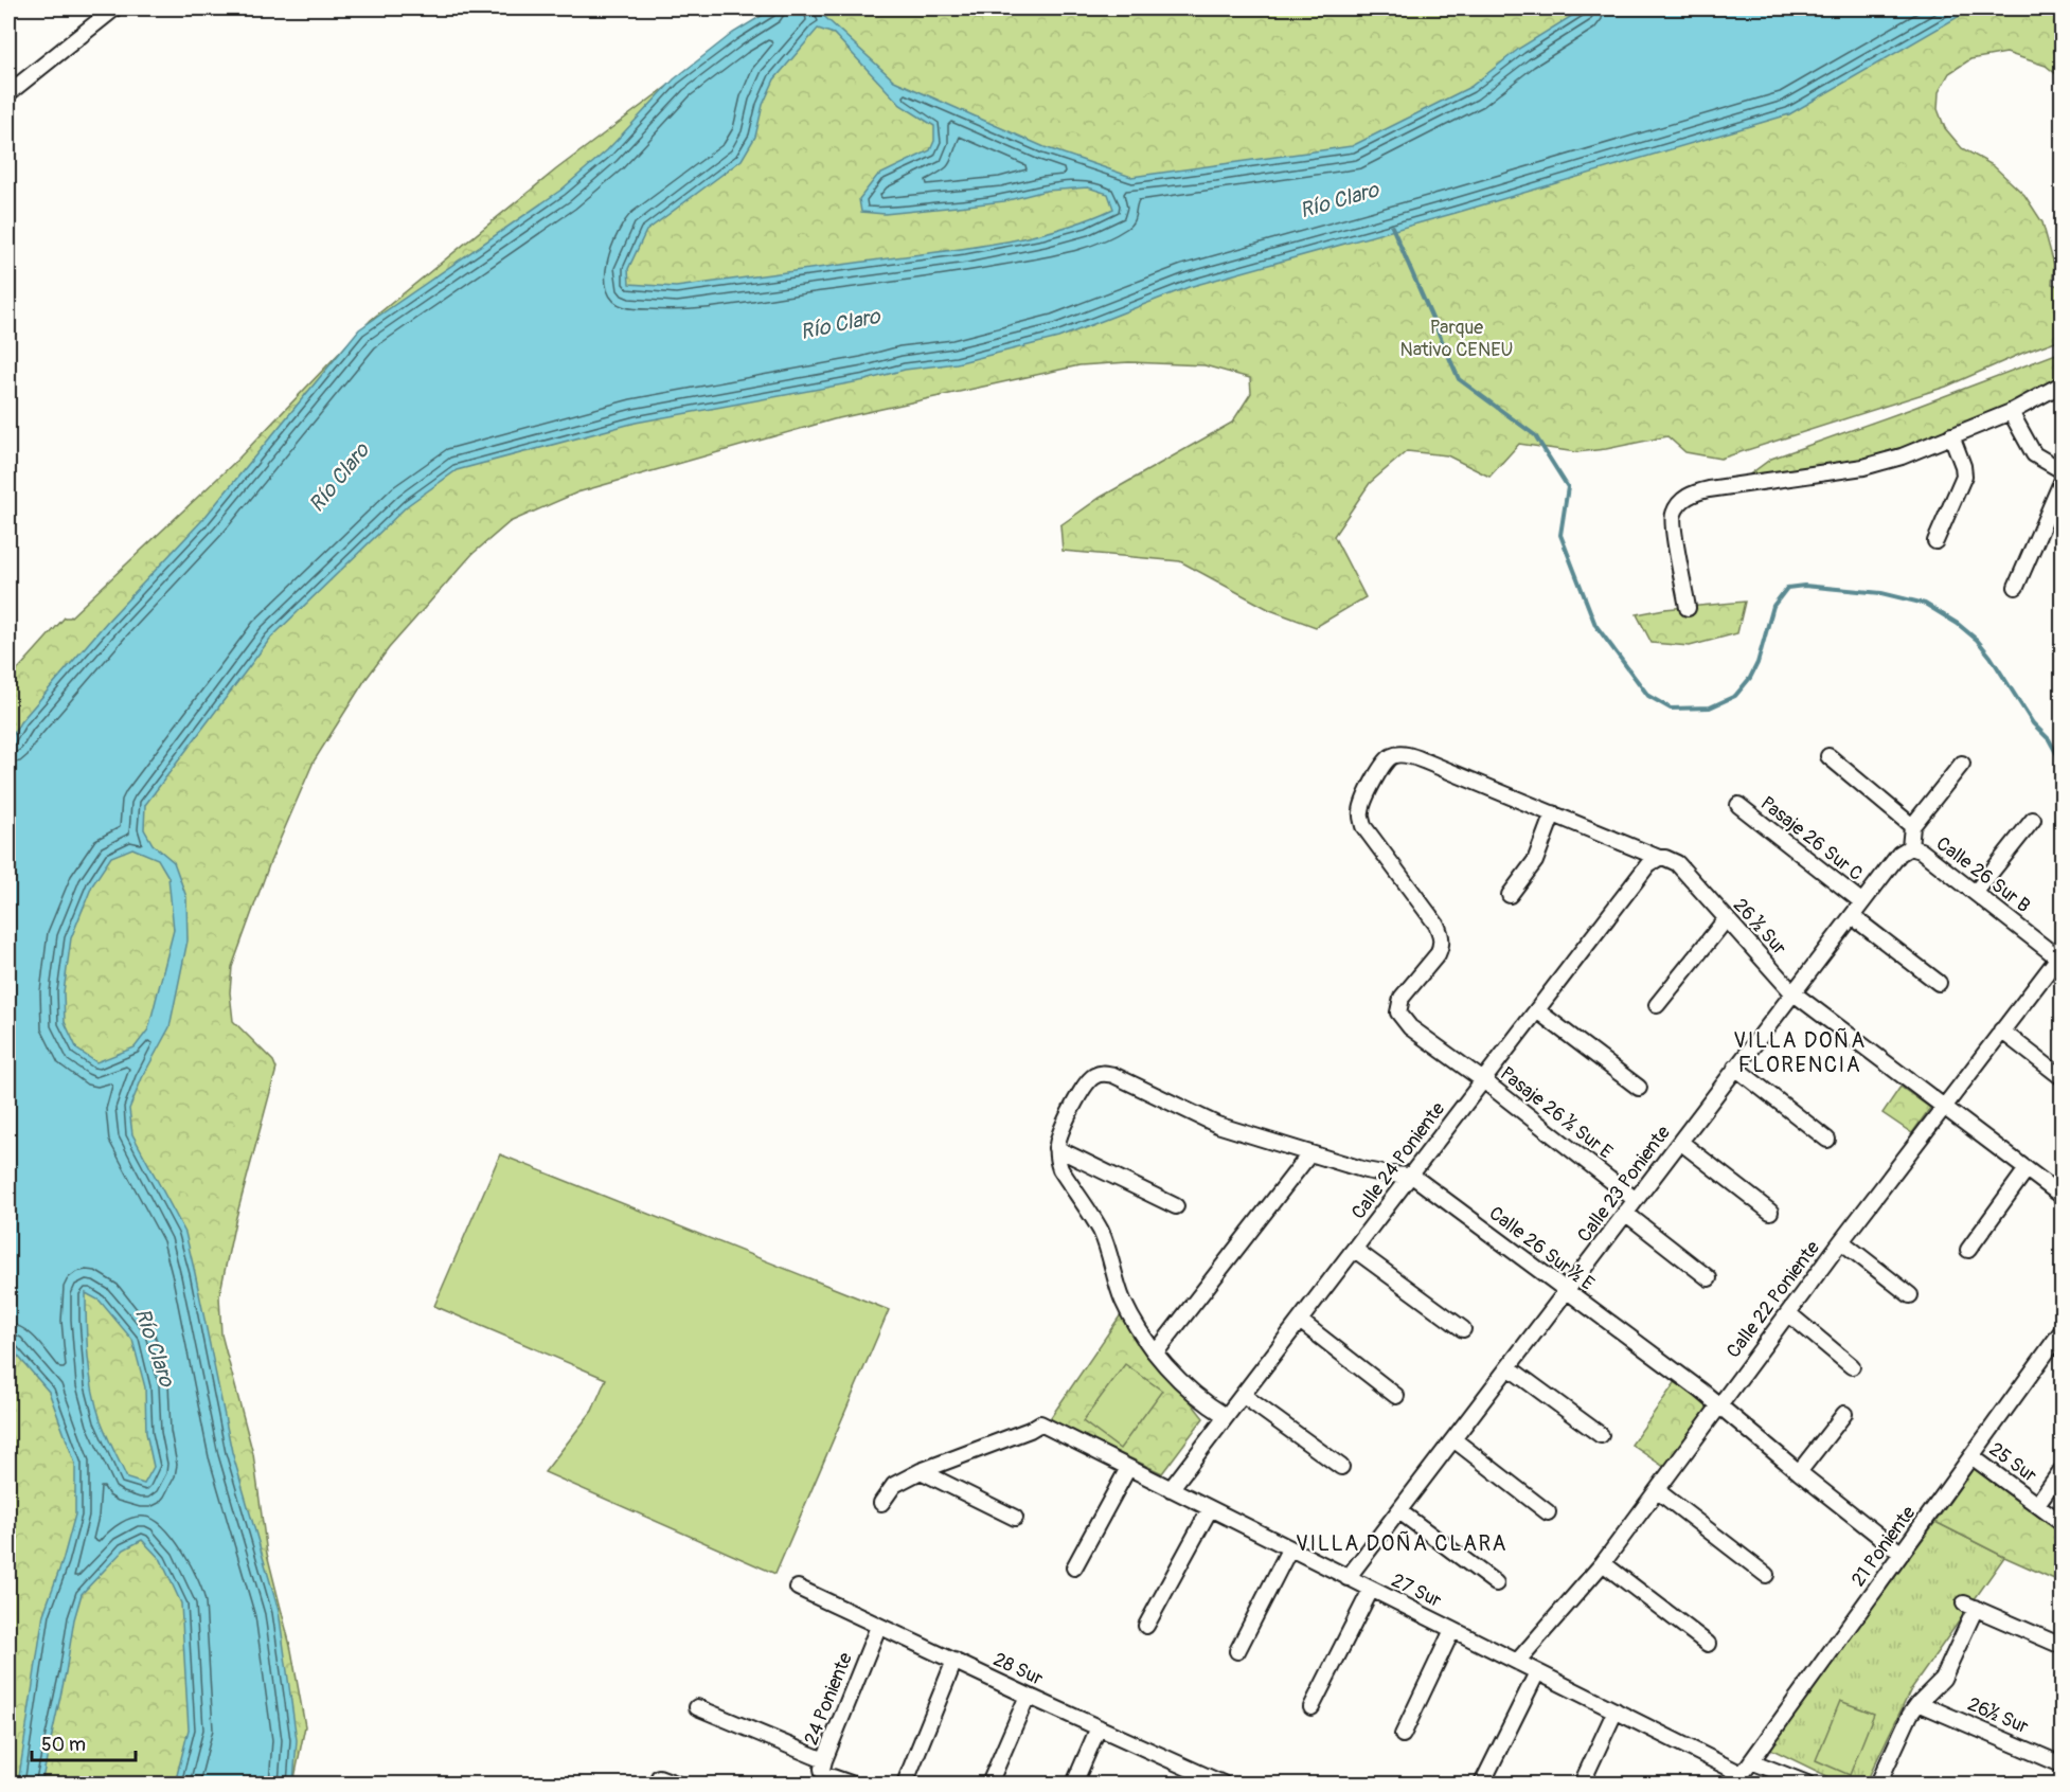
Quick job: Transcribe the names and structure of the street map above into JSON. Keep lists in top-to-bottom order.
{
  "streets": {
    "street": [
      "Pasaje 26 Sur C",
      "Calle 26 Sur B",
      "26 ½ Sur",
      "Pasaje 26 ½ Sur E",
      "Calle 24 Poniente",
      "Calle 23 Poniente",
      "Calle 26 Sur ½ E",
      "Calle 22 Poniente",
      "25 Sur",
      "21 Poniente",
      "27 Sur",
      "28 Sur",
      "24 Poniente",
      "26½ Sur"
    ]
  },
  "crossings": [
    ["Pasaje 26 Sur C", "Calle 23 Poniente"],
    ["Calle 26 Sur B", "Calle 23 Poniente"],
    ["Calle 26 Sur B", "Calle 22 Poniente"],
    ["26 ½ Sur", "Pasaje 26 ½ Sur E"],
    ["26 ½ Sur", "Calle 24 Poniente"],
    ["26 ½ Sur", "Calle 23 Poniente"],
    ["26 ½ Sur", "Calle 22 Poniente"],
    ["Pasaje 26 ½ Sur E", "Calle 24 Poniente"],
    ["Pasaje 26 ½ Sur E", "Calle 23 Poniente"],
    ["Calle 24 Poniente", "Calle 26 Sur ½ E"],
    ["Calle 24 Poniente", "27 Sur"],
    ["Calle 23 Poniente", "Calle 26 Sur ½ E"],
    ["Calle 23 Poniente", "27 Sur"],
    ["Calle 26 Sur ½ E", "Calle 22 Poniente"],
    ["Calle 26 Sur ½ E", "21 Poniente"],
    ["Calle 22 Poniente", "27 Sur"],
    ["25 Sur", "21 Poniente"],
    ["21 Poniente", "27 Sur"],
    ["28 Sur", "24 Poniente"]
  ],
  "districts": ["VILLA DOÑA FLORENCIA", "VILLA DOÑA CLARA"],
  "water": ["Río Claro"],
  "parks": ["Parque Nativo CENEU"],
  "scale_bar": "50 m"
}
